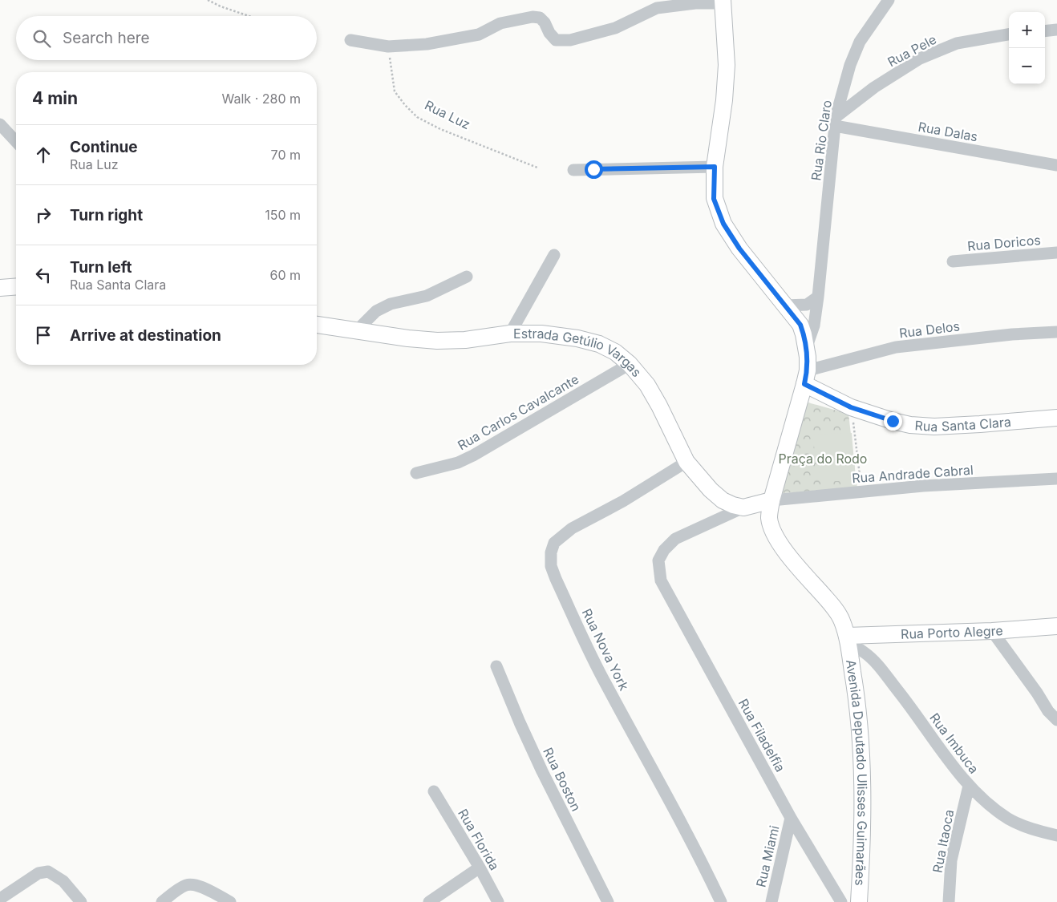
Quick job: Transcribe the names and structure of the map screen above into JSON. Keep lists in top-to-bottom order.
{
  "streets": {
    "main road": [
      "Estrada Getúlio Vargas",
      "Rua Santa Clara",
      "Rua Porto Alegre",
      "Avenida Deputado Ulisses Guimarães"
    ],
    "street": [
      "Rua Pele",
      "Rua Dalas",
      "Rua Rio Claro",
      "Rua Doricos",
      "Rua Delos",
      "Rua Carlos Cavalcante",
      "Rua Andrade Cabral",
      "Rua Nova York",
      "Rua Filadelfia",
      "Rua Imbuca",
      "Rua Boston",
      "Rua Florida",
      "Rua Itaoca",
      "Rua Miami"
    ],
    "path": ["Rua Luz"]
  },
  "crossings": [
    ["Rua Pele", "Rua Dalas"],
    ["Rua Pele", "Rua Rio Claro"],
    ["Rua Dalas", "Rua Rio Claro"],
    ["Rua Rio Claro", "Avenida Deputado Ulisses Guimarães"],
    ["Rua Delos", "Rua Santa Clara"],
    ["Rua Delos", "Avenida Deputado Ulisses Guimarães"],
    ["Estrada Getúlio Vargas", "Rua Carlos Cavalcante"],
    ["Estrada Getúlio Vargas", "Rua Nova York"],
    ["Estrada Getúlio Vargas", "Rua Filadelfia"],
    ["Rua Santa Clara", "Avenida Deputado Ulisses Guimarães"],
    ["Rua Andrade Cabral", "Avenida Deputado Ulisses Guimarães"],
    ["Rua Porto Alegre", "Rua Imbuca"],
    ["Rua Porto Alegre", "Avenida Deputado Ulisses Guimarães"],
    ["Rua Filadelfia", "Rua Miami"],
    ["Rua Imbuca", "Avenida Deputado Ulisses Guimarães"],
    ["Rua Imbuca", "Rua Itaoca"]
  ],
  "parks": ["Praça do Rodo"],
  "page": {
    "map_buttons": ["+", "−"],
    "search": "Search here",
    "heading": ["4 min", "Walk · 280 m"],
    "list": [
      ["Continue", "Rua Luz", "70 m"],
      ["Turn right", "150 m"],
      ["Turn left", "Rua Santa Clara", "60 m"],
      "Arrive at destination"
    ]
  }
}
